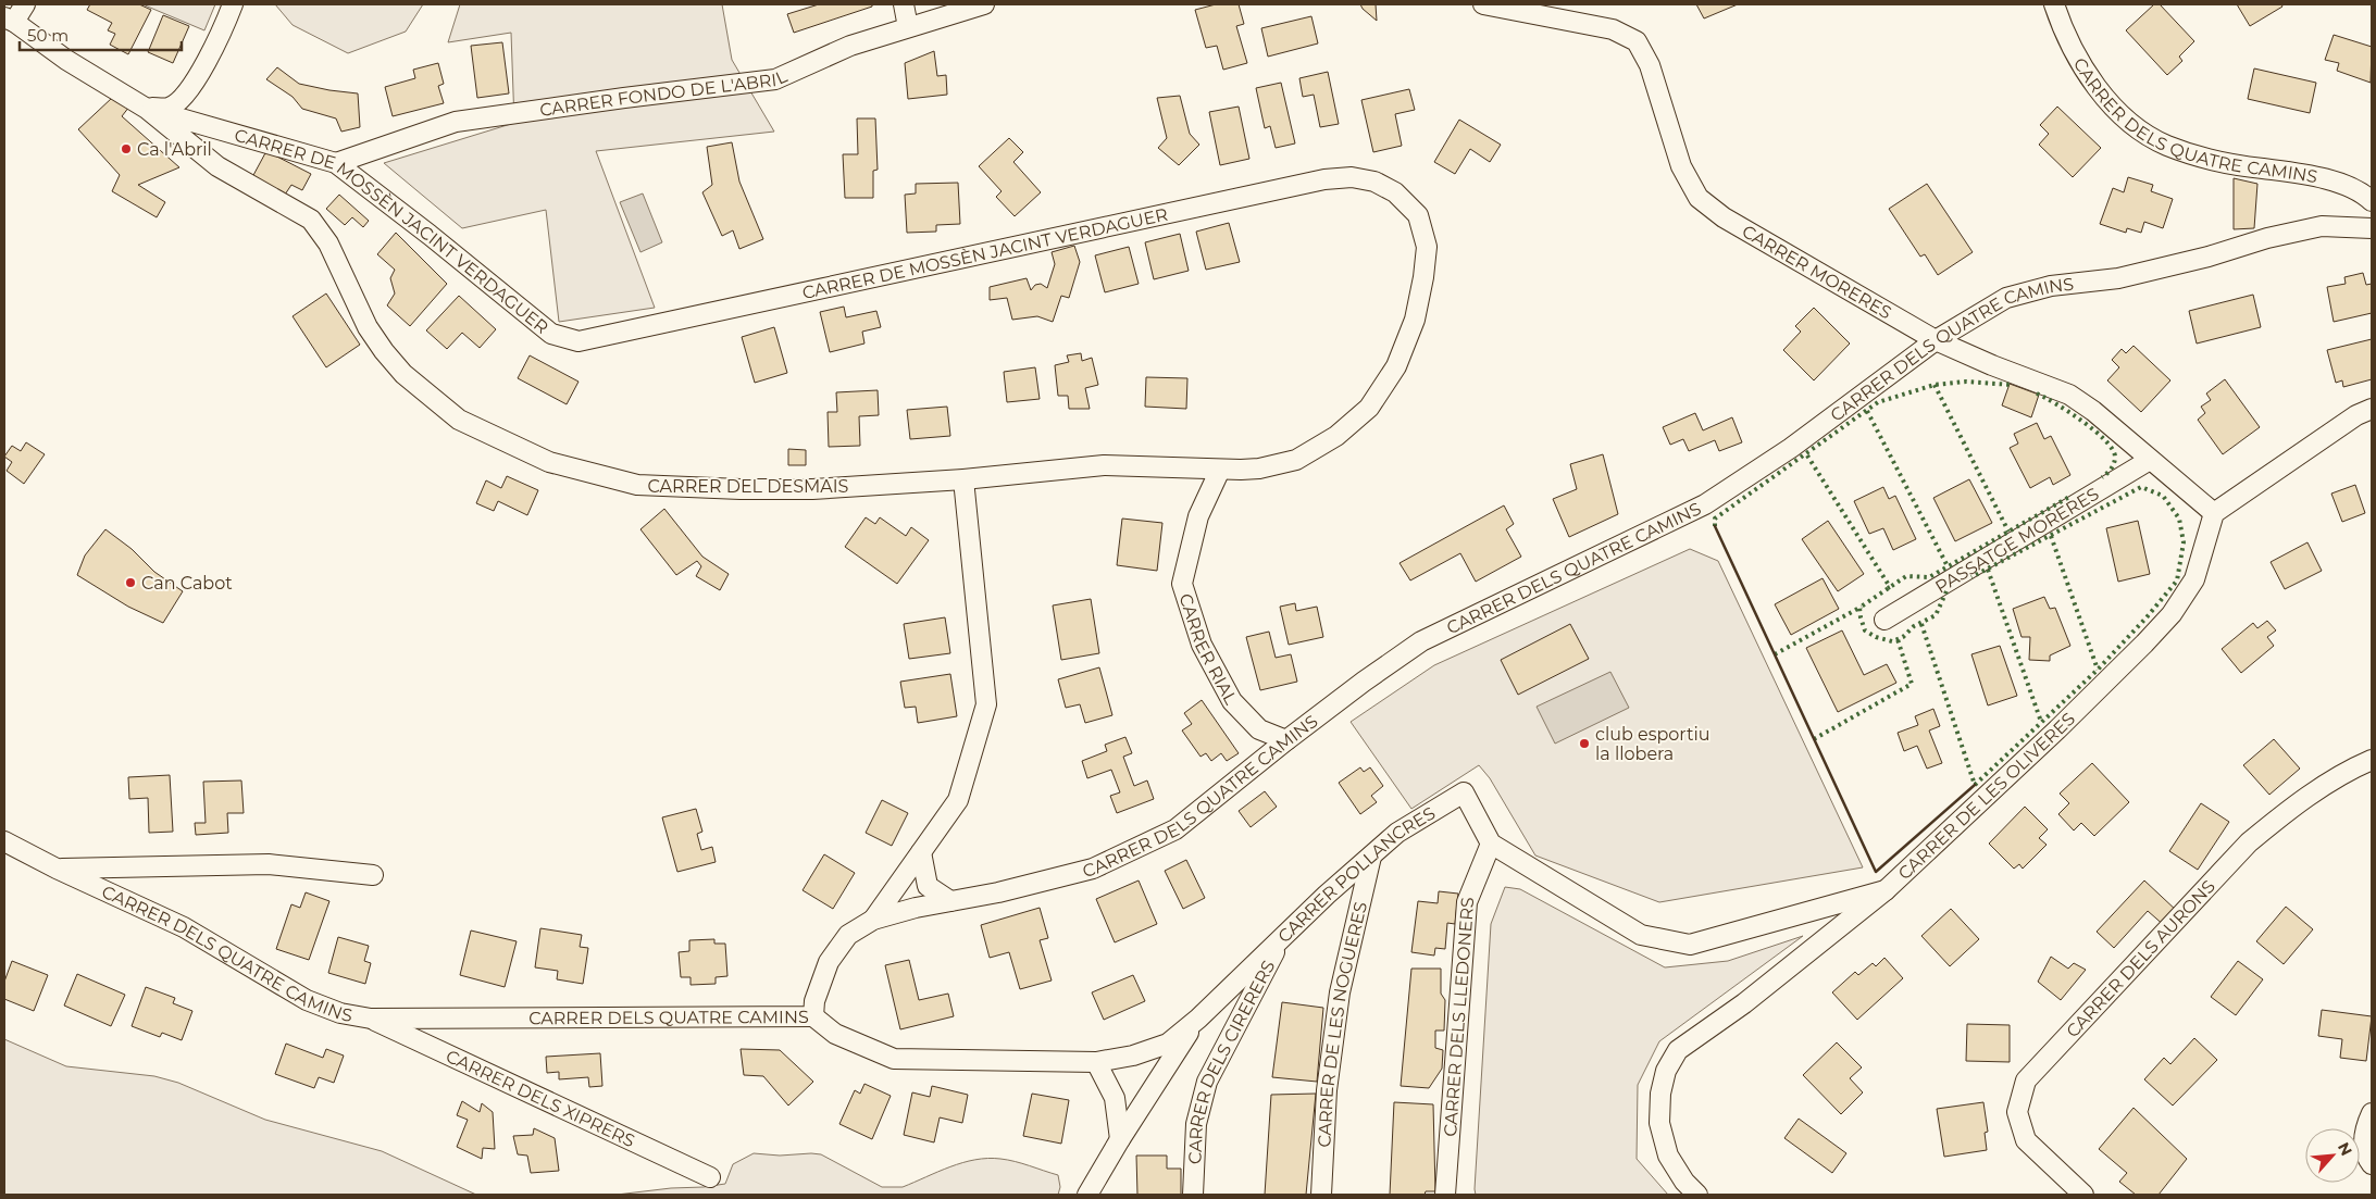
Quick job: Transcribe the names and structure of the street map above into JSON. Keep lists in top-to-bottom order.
{
  "streets": {
    "street": [
      "CARRER FONDO DE L'ABRIL",
      "CARRER DELS QUATRE CAMINS",
      "CARRER DE MOSSÈN JACINT VERDAGUER",
      "CARRER MORERES",
      "CARRER DEL DESMAIS",
      "PASSATGE MORERES",
      "CARRER RIAL",
      "CARRER DE LES OLIVERES",
      "CARRER POLLANCRES",
      "CARRER DELS AURONS",
      "CARRER DELS LLEDONERS",
      "CARRER DE LES NOGUERES",
      "CARRER DELS CIRERERS",
      "CARRER DELS XIPRERS"
    ]
  },
  "crossings": [
    ["CARRER FONDO DE L'ABRIL", "CARRER DE MOSSÈN JACINT VERDAGUER"],
    ["CARRER DELS QUATRE CAMINS", "CARRER MORERES"],
    ["CARRER DELS QUATRE CAMINS", "CARRER RIAL"],
    ["CARRER DELS QUATRE CAMINS", "CARRER POLLANCRES"],
    ["CARRER DELS QUATRE CAMINS", "CARRER DELS XIPRERS"],
    ["CARRER DE MOSSÈN JACINT VERDAGUER", "CARRER DEL DESMAIS"],
    ["CARRER DE MOSSÈN JACINT VERDAGUER", "CARRER RIAL"],
    ["CARRER MORERES", "PASSATGE MORERES"],
    ["CARRER MORERES", "CARRER DE LES OLIVERES"],
    ["CARRER POLLANCRES", "CARRER DELS LLEDONERS"],
    ["CARRER POLLANCRES", "CARRER DE LES NOGUERES"],
    ["CARRER POLLANCRES", "CARRER DELS CIRERERS"]
  ],
  "places": ["Ca l'Abril", "Can Cabot", "club esportiu la llobera"],
  "scale_bar": "50 m",
  "north": "top right"
}
